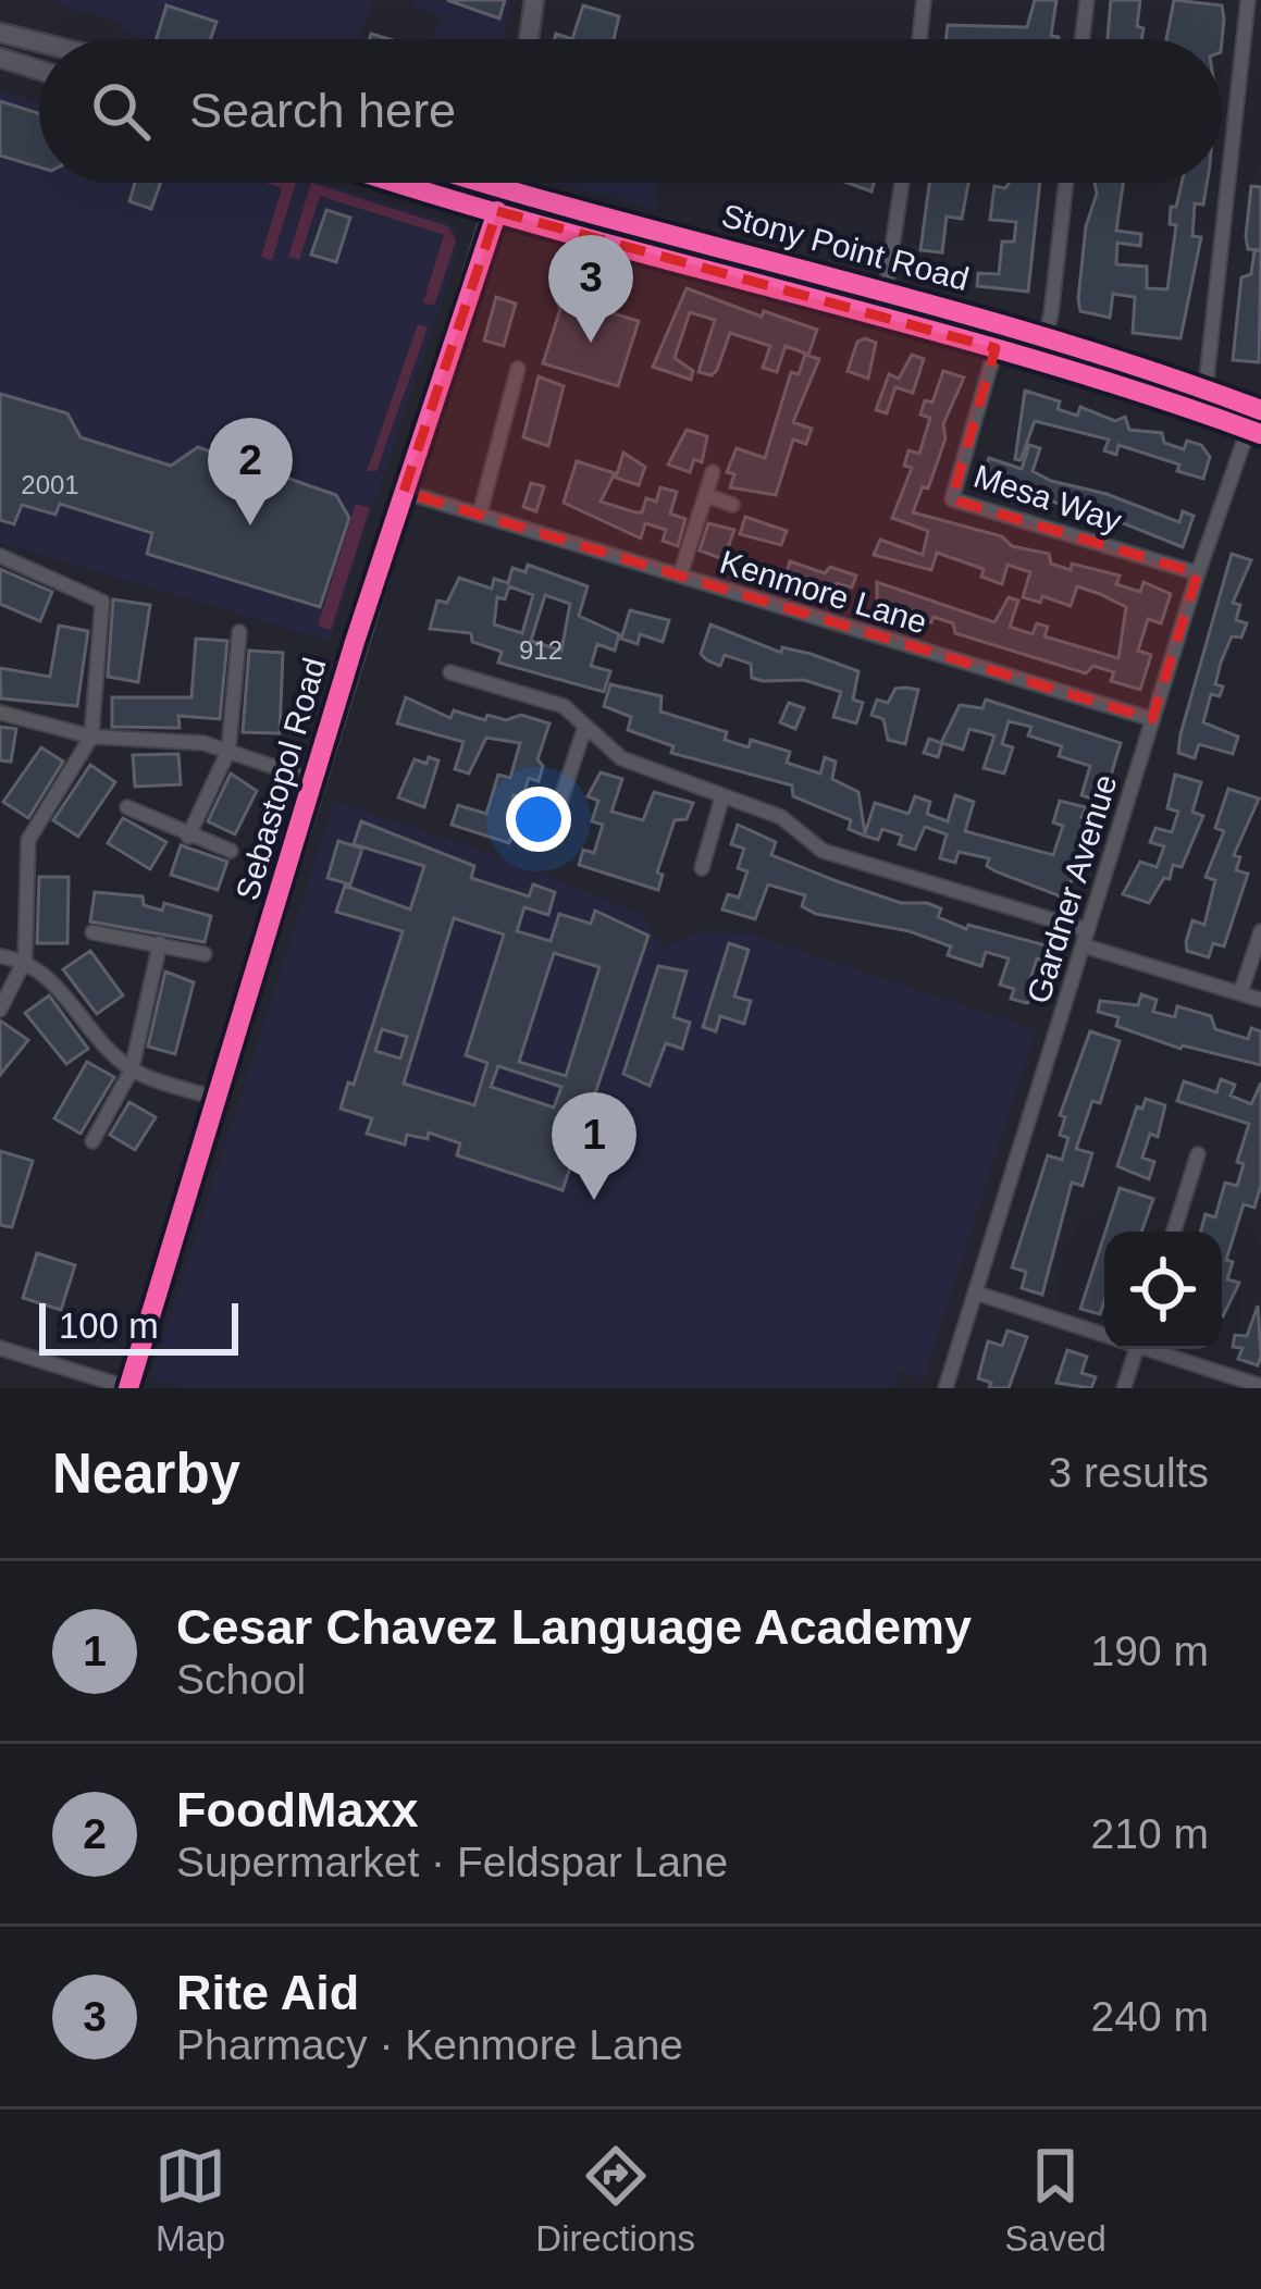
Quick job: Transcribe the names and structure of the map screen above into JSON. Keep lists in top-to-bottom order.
{
  "streets": {
    "main road": ["Stony Point Road", "Sebastopol Road"],
    "street": ["Mesa Way", "Kenmore Lane", "Gardner Avenue"]
  },
  "crossings": [
    ["Stony Point Road", "Mesa Way"],
    ["Stony Point Road", "Sebastopol Road"],
    ["Stony Point Road", "Gardner Avenue"],
    ["Mesa Way", "Gardner Avenue"],
    ["Kenmore Lane", "Sebastopol Road"],
    ["Kenmore Lane", "Gardner Avenue"]
  ],
  "house_numbers": ["2001", "912"],
  "scale_bar": "100 m",
  "page": {
    "search": "Search here",
    "pins": ["3", "2", "1"],
    "scale": "100 m",
    "heading": ["Nearby", "3 results"],
    "list": [
      {
        "mark": "1",
        "name": "Cesar Chavez Language Academy",
        "note": "School",
        "value": "190 m"
      },
      {
        "mark": "2",
        "name": "FoodMaxx",
        "note": "Supermarket · Feldspar Lane",
        "value": "210 m"
      },
      {
        "mark": "3",
        "name": "Rite Aid",
        "note": "Pharmacy · Kenmore Lane",
        "value": "240 m"
      }
    ],
    "nav": ["Map", "Directions", "Saved"]
  }
}
